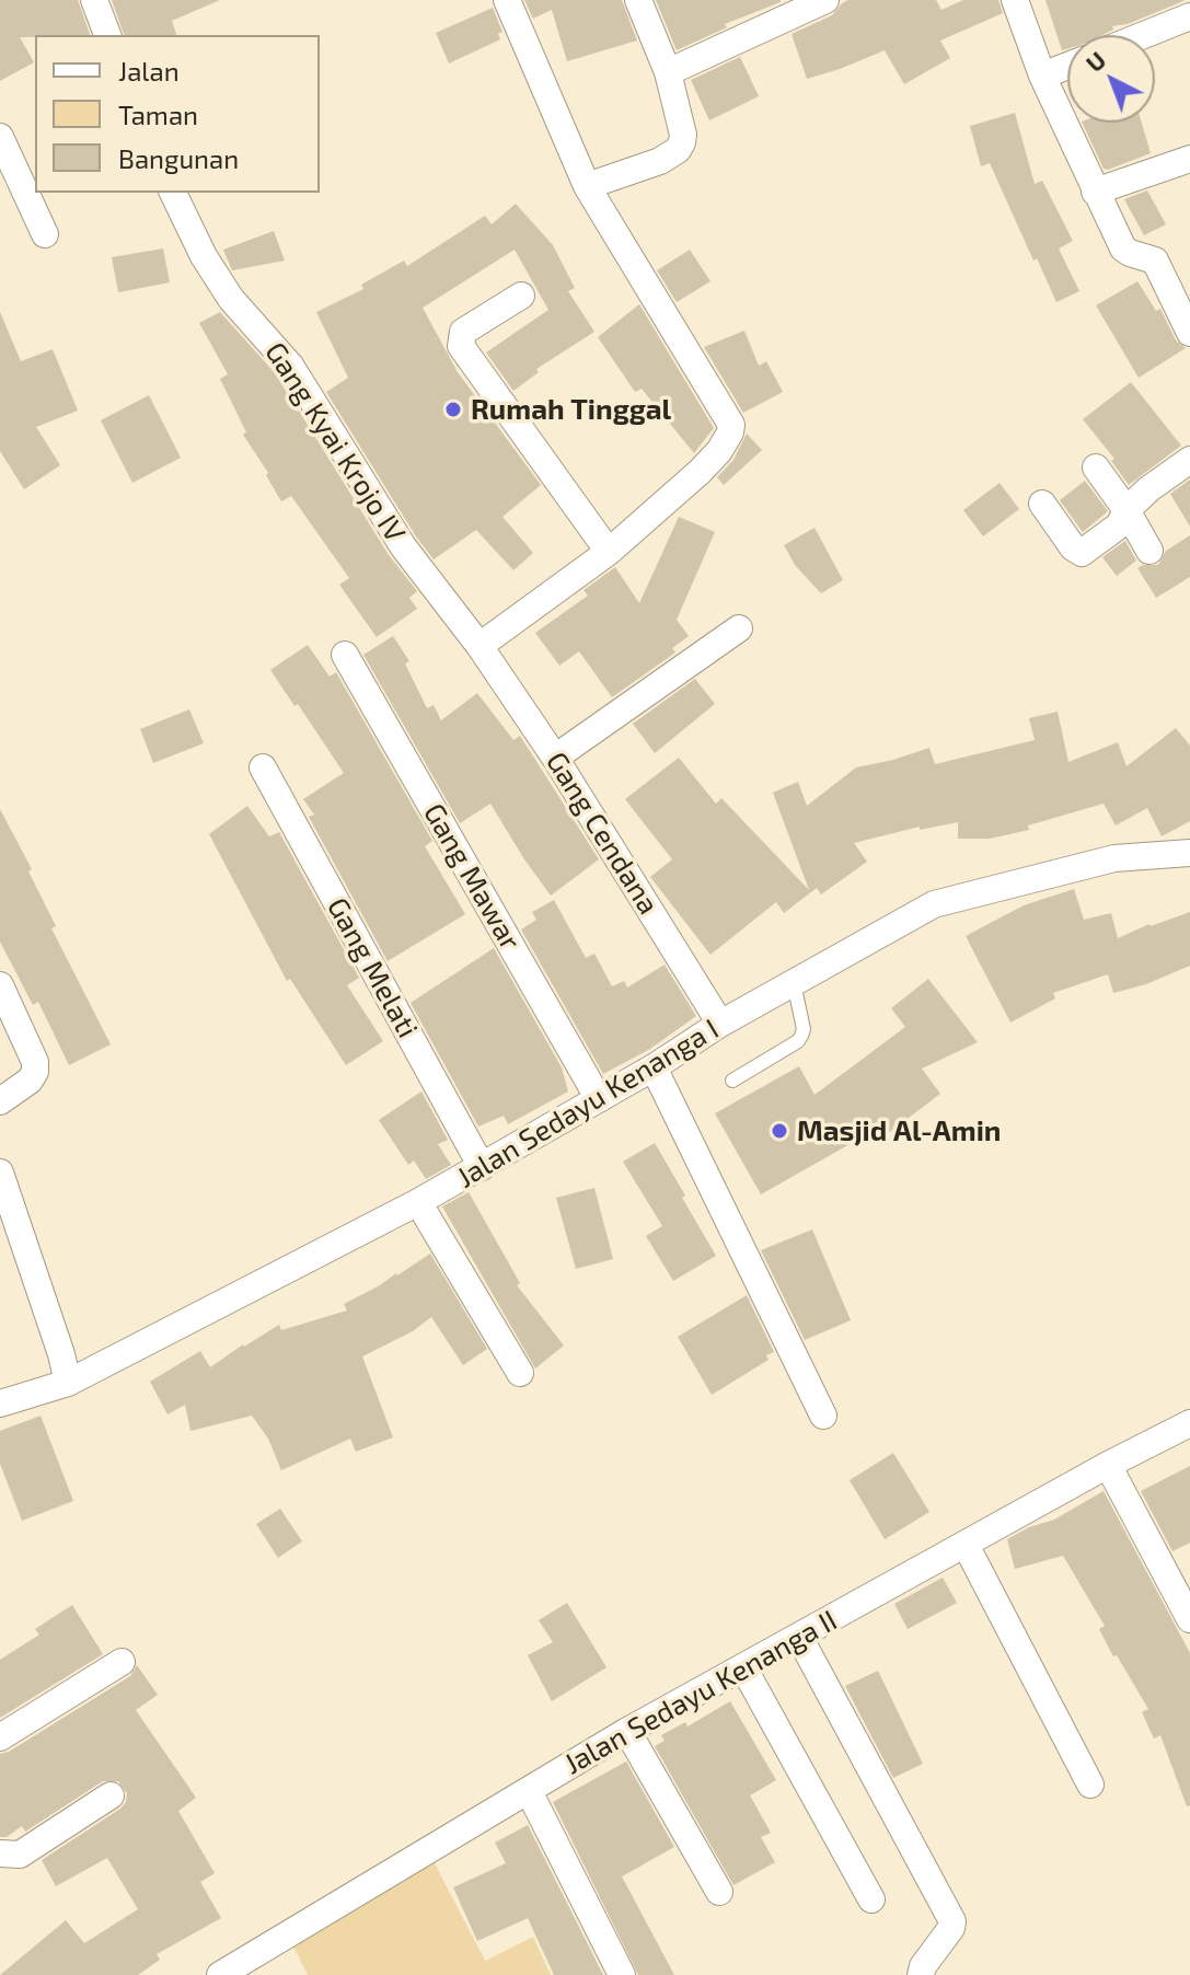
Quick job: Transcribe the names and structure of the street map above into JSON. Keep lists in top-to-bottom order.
{
  "streets": {
    "street": [
      "Gang Kyai Krojo IV",
      "Gang Cendana",
      "Gang Mawar",
      "Gang Melati",
      "Jalan Sedayu Kenanga I",
      "Jalan Sedayu Kenanga II"
    ]
  },
  "crossings": [
    ["Gang Kyai Krojo IV", "Gang Cendana"],
    ["Gang Cendana", "Jalan Sedayu Kenanga I"],
    ["Gang Mawar", "Jalan Sedayu Kenanga I"],
    ["Gang Melati", "Jalan Sedayu Kenanga I"]
  ],
  "places": ["Rumah Tinggal", "Masjid Al-Amin"],
  "legend": ["Jalan", "Taman", "Bangunan"],
  "north": "top left"
}
